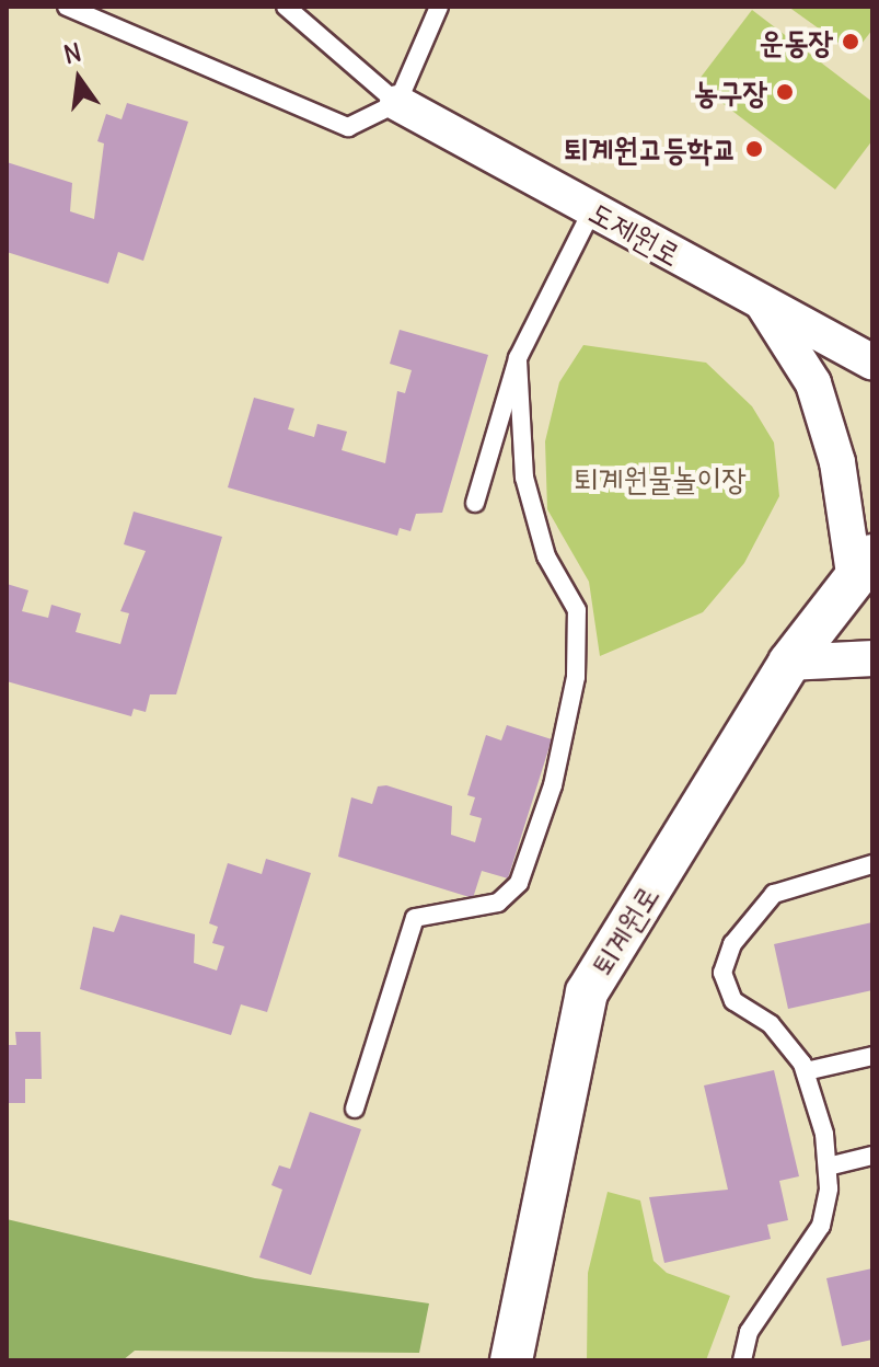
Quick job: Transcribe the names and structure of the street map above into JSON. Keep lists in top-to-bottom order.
{
  "streets": {
    "street": ["도제원로", "퇴계원로"]
  },
  "parks": ["퇴계원물놀이장"],
  "places": ["운동장", "농구장", "퇴계원고등학교"],
  "north": "top"
}
